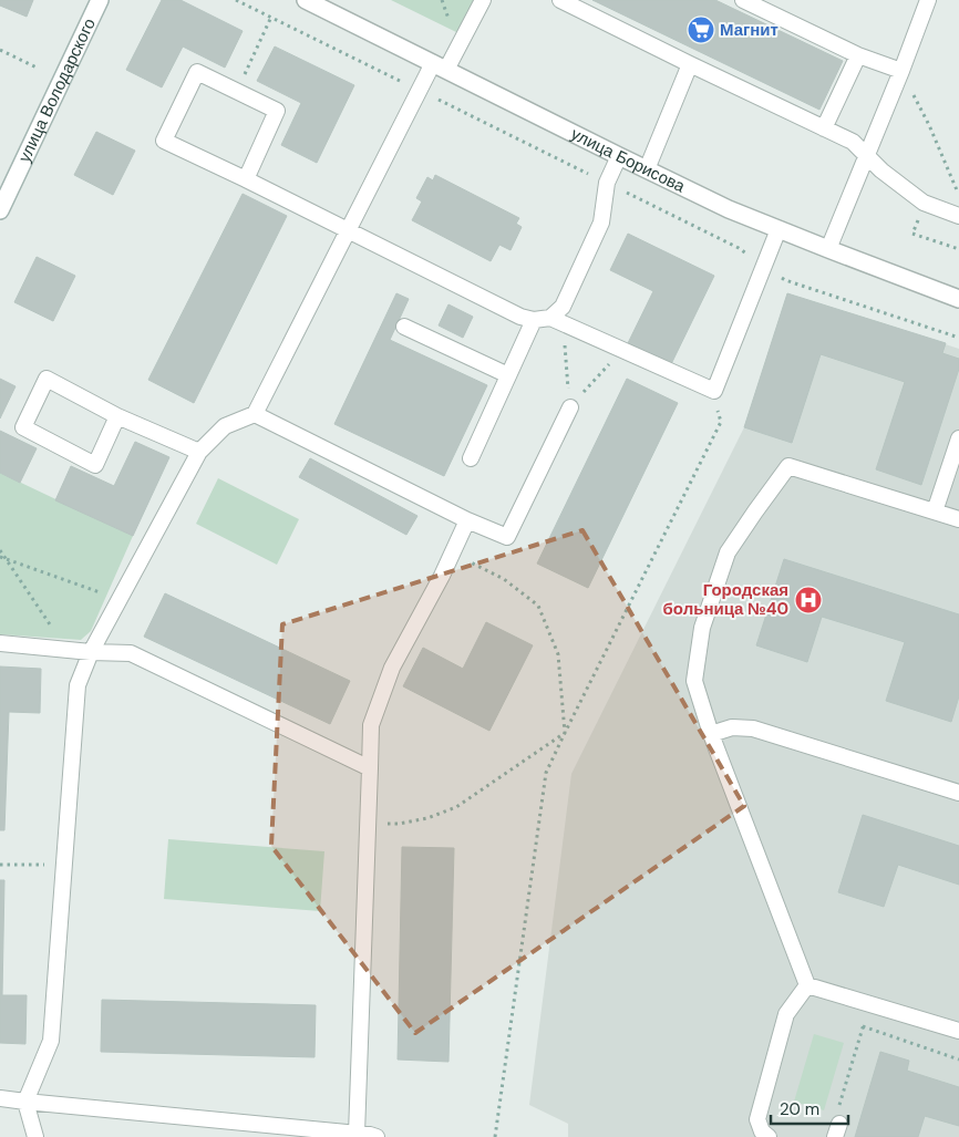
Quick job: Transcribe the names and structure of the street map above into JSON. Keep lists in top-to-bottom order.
{
  "streets": {
    "street": ["улица Володарского", "улица Борисова"]
  },
  "places": {
    "supermarket": ["Магнит"],
    "hospital": ["Городская больница №40"]
  },
  "scale_bar": "20 m"
}
